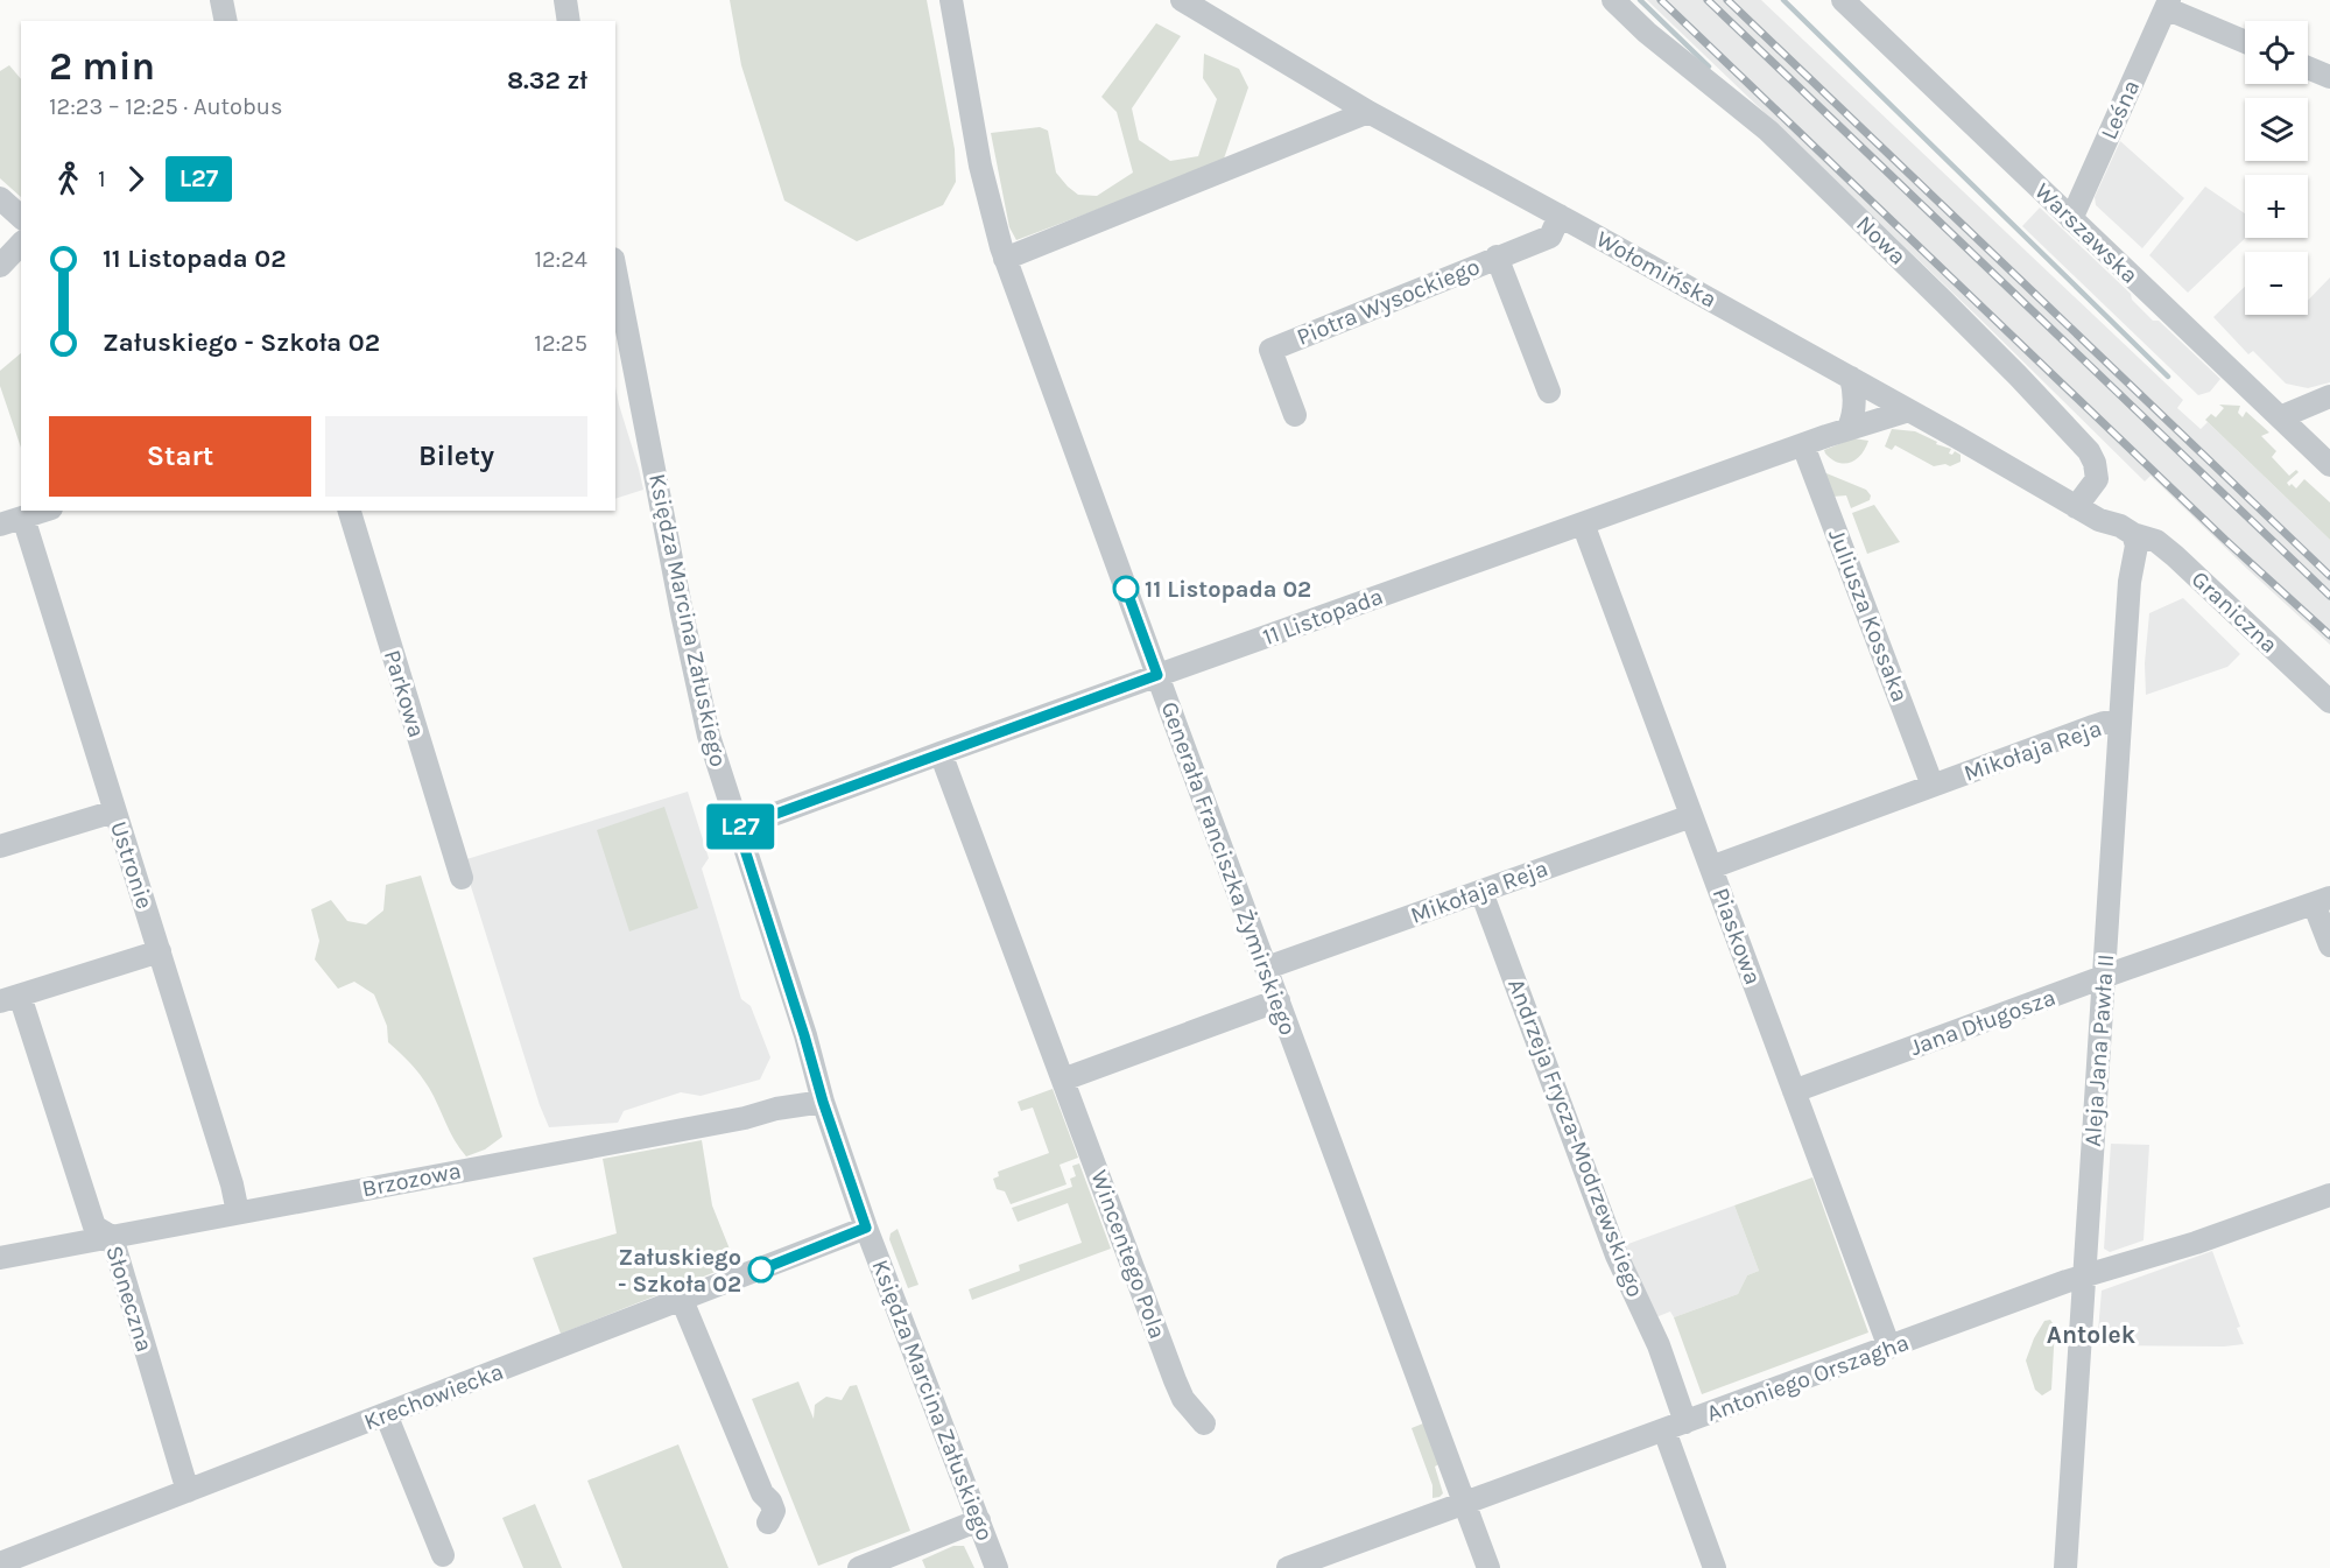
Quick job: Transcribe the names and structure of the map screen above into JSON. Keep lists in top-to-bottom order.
{
  "streets": {
    "street": [
      "Leśna",
      "Warszawska",
      "Nowa",
      "Wołomińska",
      "Piotra Wysockiego",
      "Graniczna",
      "Juliusza Kossaka",
      "11 Listopada",
      "Księdza Marcina Załuskiego",
      "Parkowa",
      "Mikołaja Reja",
      "Ustronie",
      "Generała Franciszka Żymirskiego",
      "Piaskowa",
      "Jana Długosza",
      "Aleja Jana Pawła II",
      "Andrzeja Frycza-Modrzewskiego",
      "Brzozowa",
      "Wincentego Pola",
      "Słoneczna",
      "Antoniego Orszagha",
      "Krechowiecka"
    ]
  },
  "crossings": [
    ["Leśna", "Warszawska"],
    ["Nowa", "Wołomińska"],
    ["Wołomińska", "Piotra Wysockiego"],
    ["Wołomińska", "Graniczna"],
    ["Wołomińska", "11 Listopada"],
    ["Wołomińska", "Aleja Jana Pawła II"],
    ["Graniczna", "Aleja Jana Pawła II"],
    ["Juliusza Kossaka", "11 Listopada"],
    ["Juliusza Kossaka", "Mikołaja Reja"],
    ["11 Listopada", "Księdza Marcina Załuskiego"],
    ["11 Listopada", "Generała Franciszka Żymirskiego"],
    ["11 Listopada", "Piaskowa"],
    ["11 Listopada", "Wincentego Pola"],
    ["Księdza Marcina Załuskiego", "Brzozowa"],
    ["Księdza Marcina Załuskiego", "Krechowiecka"],
    ["Mikołaja Reja", "Generała Franciszka Żymirskiego"],
    ["Mikołaja Reja", "Piaskowa"],
    ["Mikołaja Reja", "Aleja Jana Pawła II"],
    ["Mikołaja Reja", "Andrzeja Frycza-Modrzewskiego"],
    ["Ustronie", "Brzozowa"],
    ["Generała Franciszka Żymirskiego", "Antoniego Orszagha"],
    ["Piaskowa", "Jana Długosza"],
    ["Piaskowa", "Antoniego Orszagha"],
    ["Jana Długosza", "Aleja Jana Pawła II"],
    ["Aleja Jana Pawła II", "Antoniego Orszagha"],
    ["Andrzeja Frycza-Modrzewskiego", "Antoniego Orszagha"],
    ["Brzozowa", "Słoneczna"],
    ["Słoneczna", "Krechowiecka"]
  ],
  "districts": ["Antolek"],
  "places": ["11 Listopada 02", "Załuskiego - Szkoła 02"],
  "lines": ["bus line L27"],
  "page": {
    "on_map": "L27",
    "map_buttons": ["+", "−"],
    "heading": ["2 min", "12:23 – 12:25 · Autobus", "8.32 zł"],
    "legs": ["1", "L27"],
    "list": [
      {
        "name": "11 Listopada 02",
        "value": "12:24"
      },
      {
        "name": "Załuskiego - Szkoła 02",
        "value": "12:25"
      }
    ],
    "buttons": ["Start", "Bilety"]
  }
}
